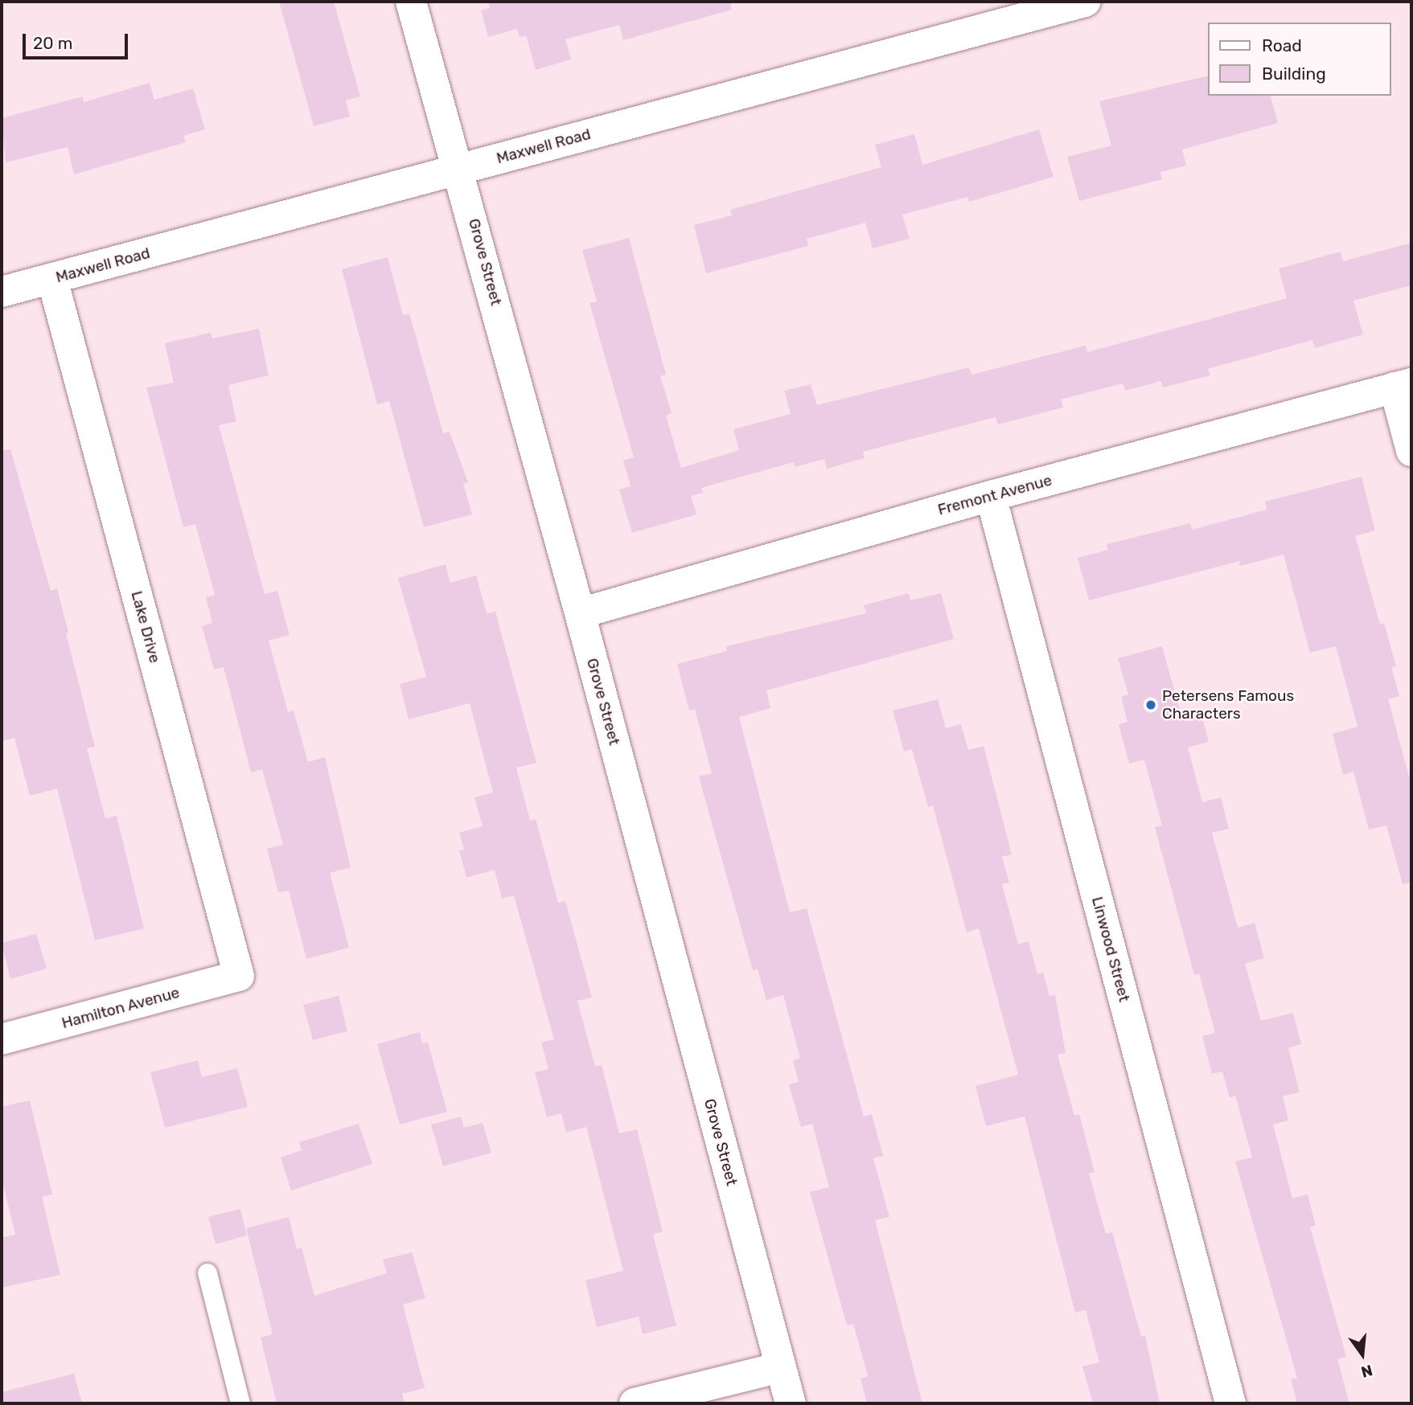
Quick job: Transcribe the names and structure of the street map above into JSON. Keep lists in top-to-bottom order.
{
  "streets": {
    "street": [
      "Maxwell Road",
      "Grove Street",
      "Fremont Avenue",
      "Lake Drive",
      "Linwood Street",
      "Hamilton Avenue"
    ]
  },
  "crossings": [
    ["Maxwell Road", "Grove Street"],
    ["Maxwell Road", "Lake Drive"],
    ["Grove Street", "Fremont Avenue"],
    ["Fremont Avenue", "Linwood Street"],
    ["Lake Drive", "Hamilton Avenue"]
  ],
  "places": ["Petersens Famous Characters"],
  "legend": ["Road", "Building"],
  "scale_bar": "20 m",
  "north": "bottom"
}
